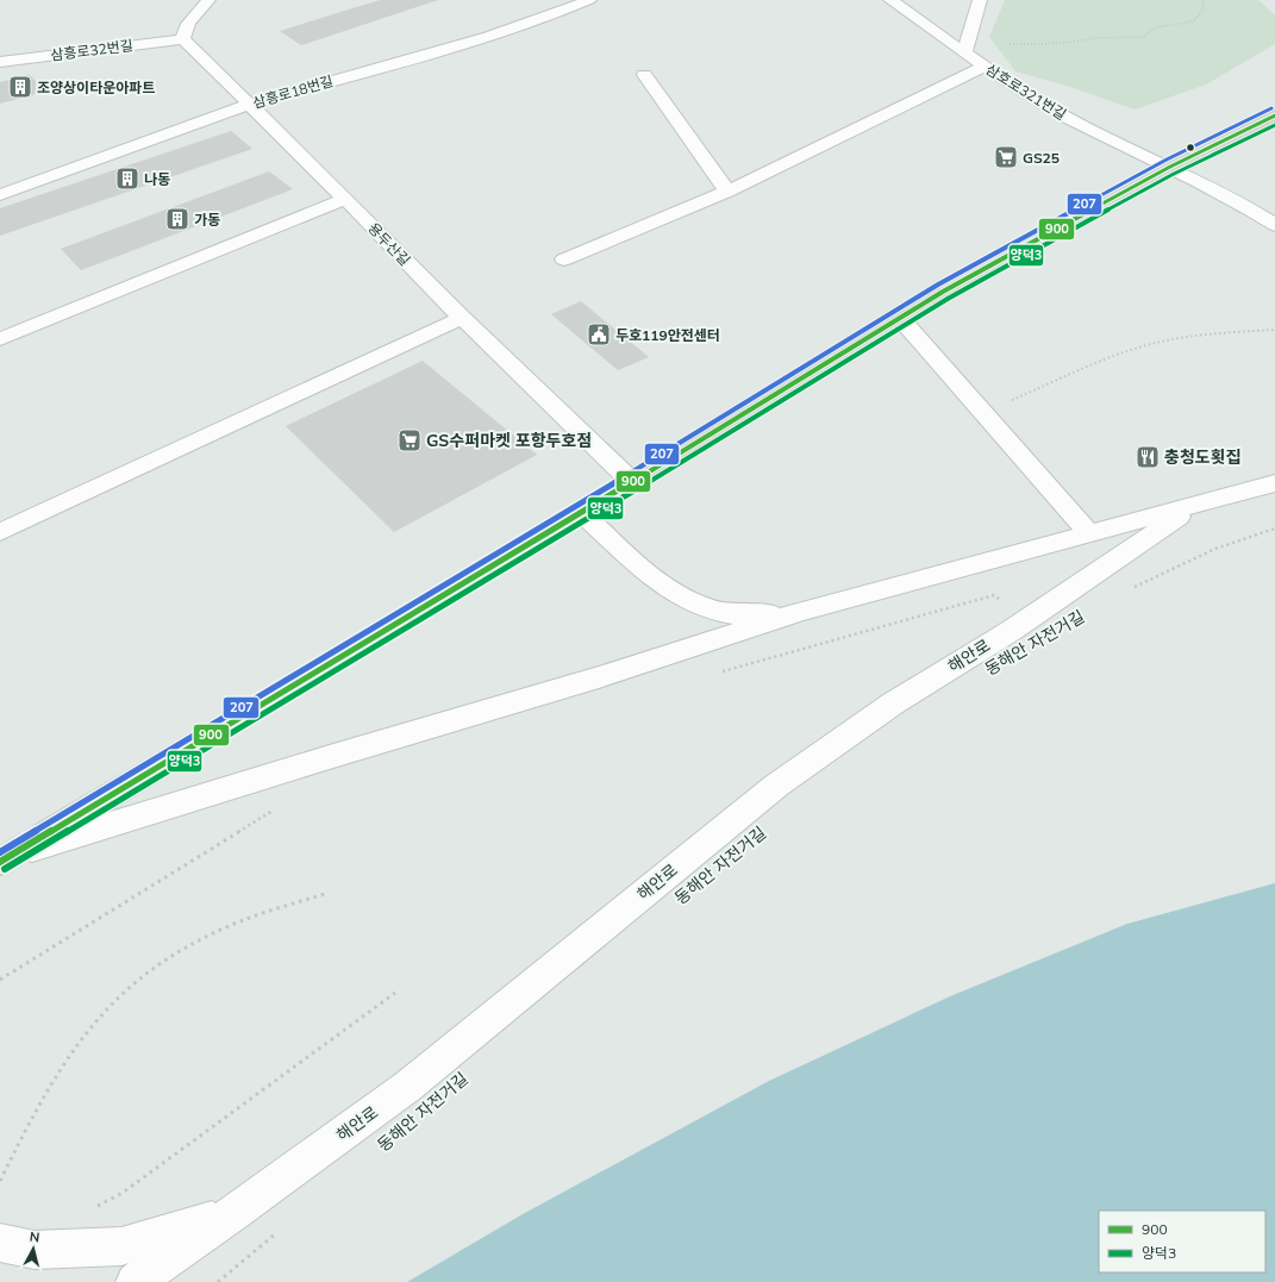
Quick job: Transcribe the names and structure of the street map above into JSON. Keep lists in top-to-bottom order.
{
  "streets": {
    "street": [
      "삼흥로32번길",
      "삼흥로18번길",
      "삼호로321번길",
      "용두산길",
      "해안로"
    ]
  },
  "crossings": [
    ["삼흥로32번길", "용두산길"],
    ["삼흥로18번길", "용두산길"]
  ],
  "places": {
    "building": ["조양상이타운아파트", "나동", "가동"],
    "supermarket": ["GS25", "GS수퍼마켓 포항두호점"],
    "public building": ["두호119안전센터"],
    "restaurant": ["충청도횟집"]
  },
  "lines": ["transit line 207", "transit line 900", "transit line 양덕3"],
  "legend": ["900", "양덕3"],
  "north": "top"
}
